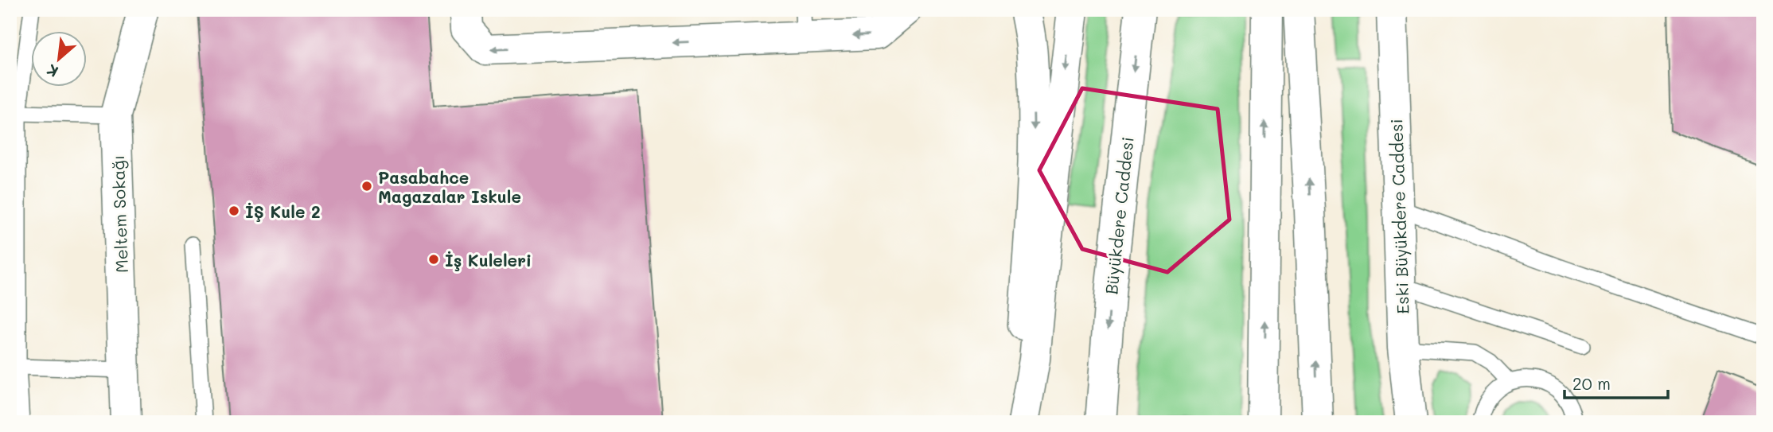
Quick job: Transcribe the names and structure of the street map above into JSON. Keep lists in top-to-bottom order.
{
  "streets": {
    "main road": ["Meltem Sokağı", "Büyükdere Caddesi", "Eski Büyükdere Caddesi"]
  },
  "places": ["Pasabahce Magazalar Iskule", "İŞ Kule 2", "İş Kuleleri"],
  "scale_bar": "20 m",
  "north": "bottom left"
}
